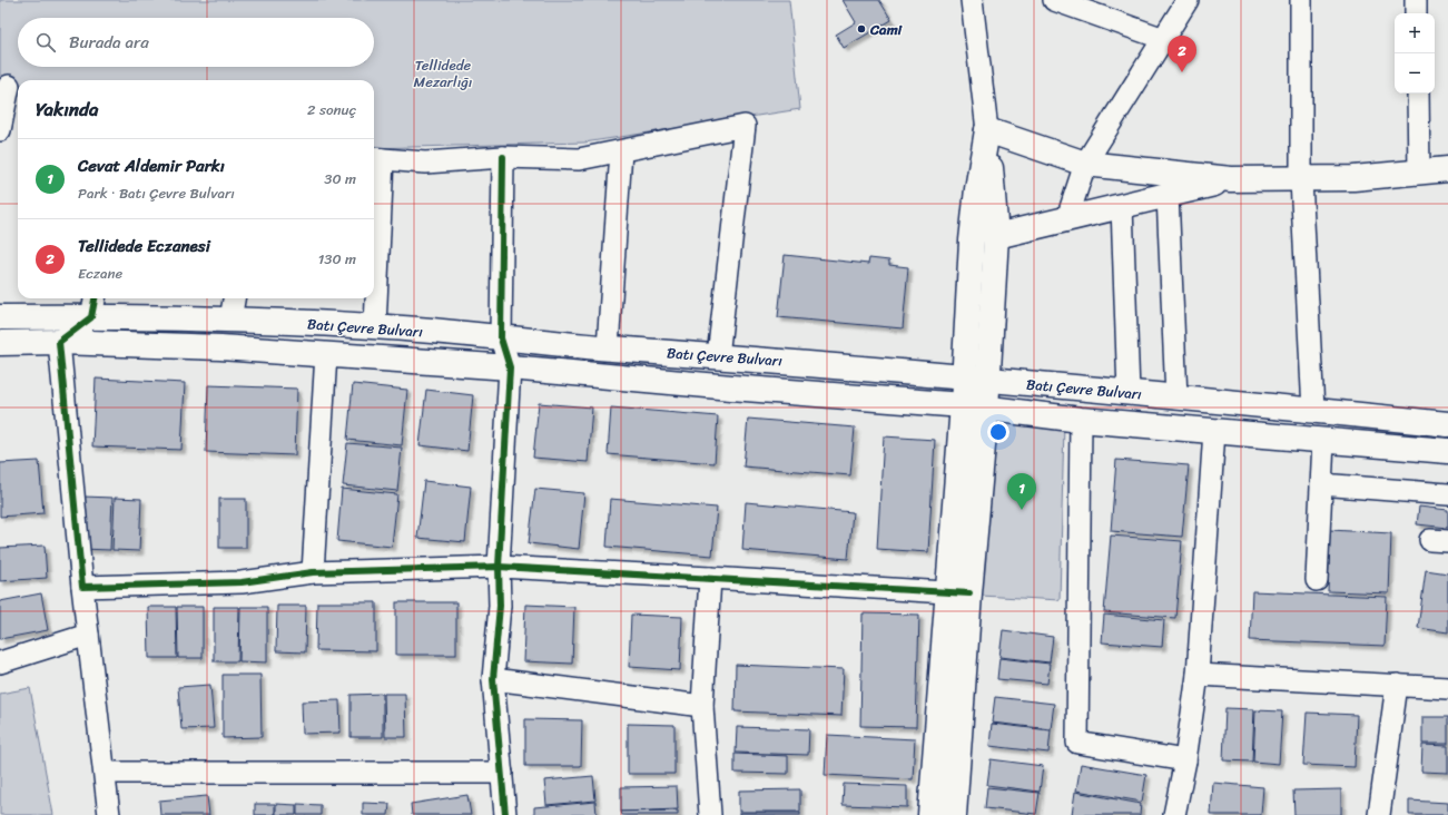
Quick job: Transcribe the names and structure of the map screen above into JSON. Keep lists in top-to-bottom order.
{
  "streets": {
    "main road": ["Batı Çevre Bulvarı"]
  },
  "parks": ["Tellidede Mezarlığı"],
  "places": ["Cami"],
  "page": {
    "map_buttons": ["+", "−"],
    "search": "Burada ara",
    "pins": ["2", "1"],
    "heading": ["Yakında", "2 sonuç"],
    "list": [
      {
        "mark": "1",
        "name": "Cevat Aldemir Parkı",
        "note": "Park · Batı Çevre Bulvarı",
        "value": "30 m"
      },
      {
        "mark": "2",
        "name": "Tellidede Eczanesi",
        "note": "Eczane",
        "value": "130 m"
      }
    ]
  }
}
